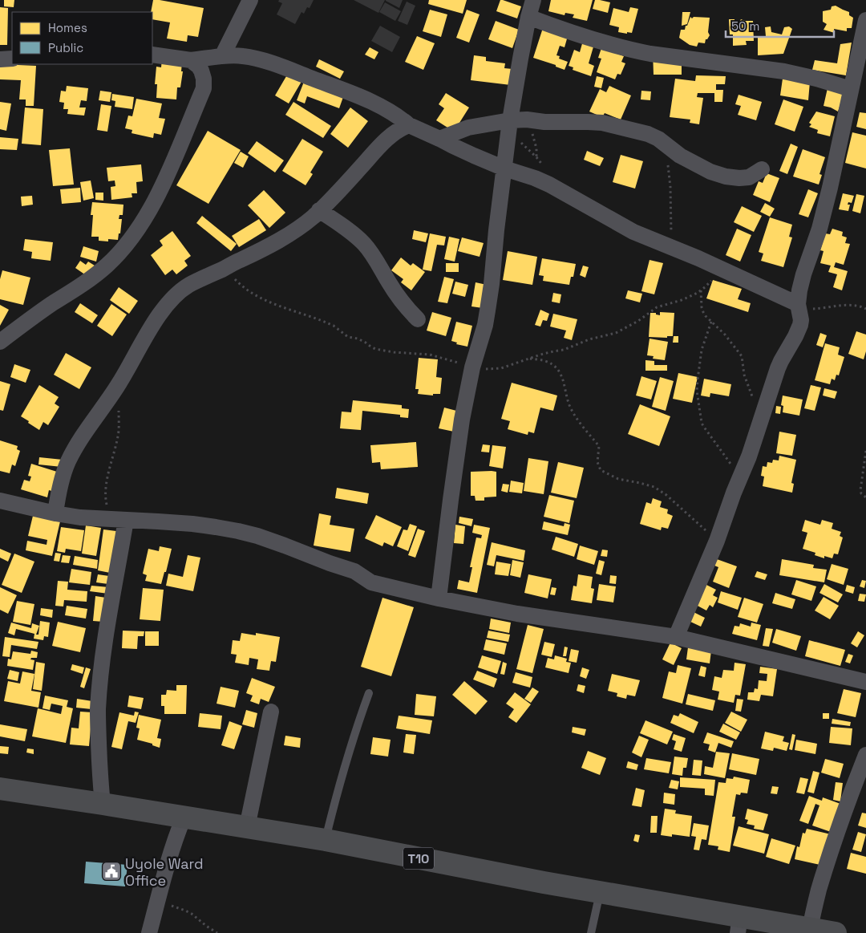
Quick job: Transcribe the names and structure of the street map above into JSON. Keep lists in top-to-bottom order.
{
  "streets": {
    "highway": ["T10"]
  },
  "places": {
    "public building": ["Uyole Ward Office"]
  },
  "legend": ["Homes", "Public"],
  "scale_bar": "50 m"
}
